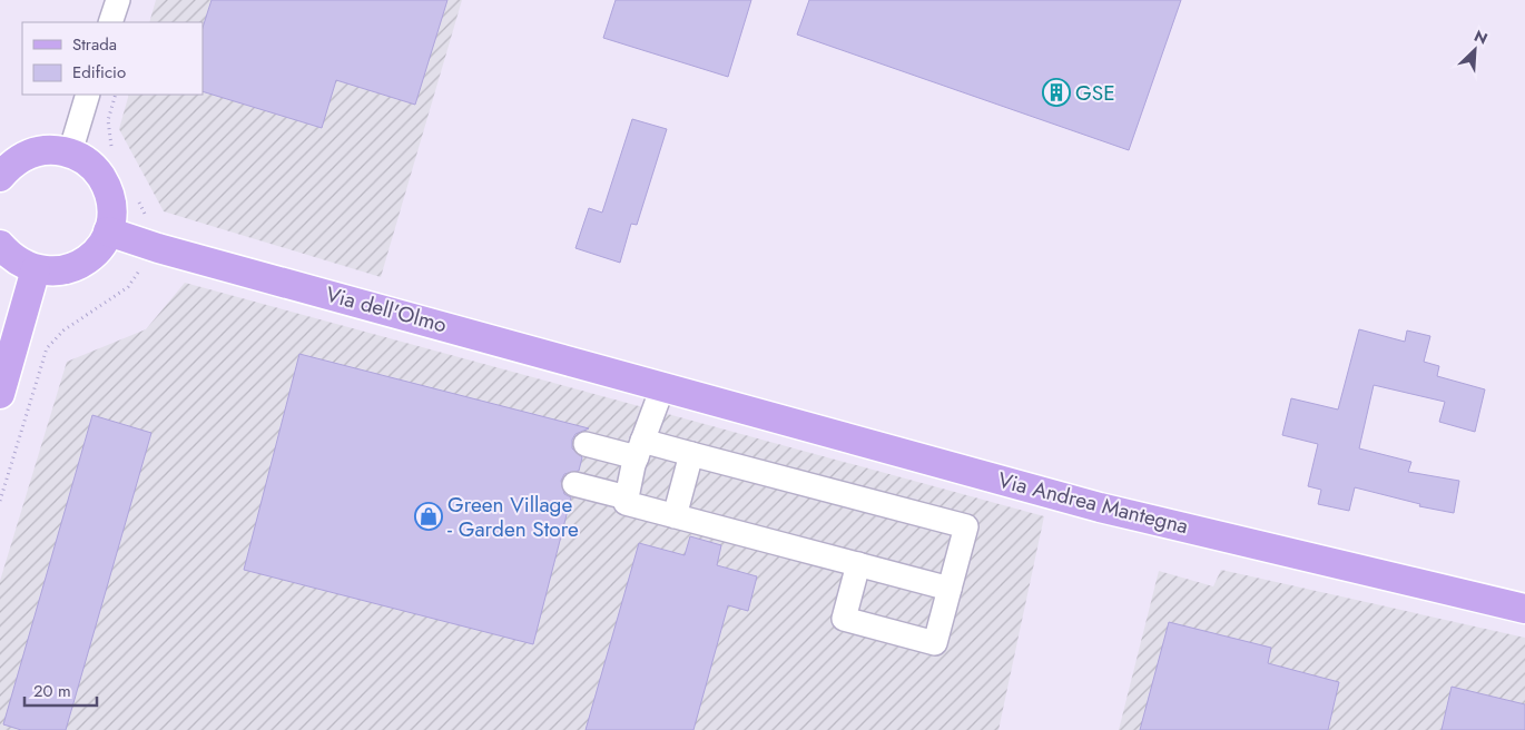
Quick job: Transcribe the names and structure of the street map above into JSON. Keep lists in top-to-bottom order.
{
  "streets": {
    "main road": ["Via dell'Olmo", "Via Andrea Mantegna"]
  },
  "crossings": [
    ["Via dell'Olmo", "Via Andrea Mantegna"]
  ],
  "places": {
    "building": ["GSE"],
    "shop": ["Green Village - Garden Store"]
  },
  "legend": ["Strada", "Edificio"],
  "scale_bar": "20 m",
  "north": "top right"
}
